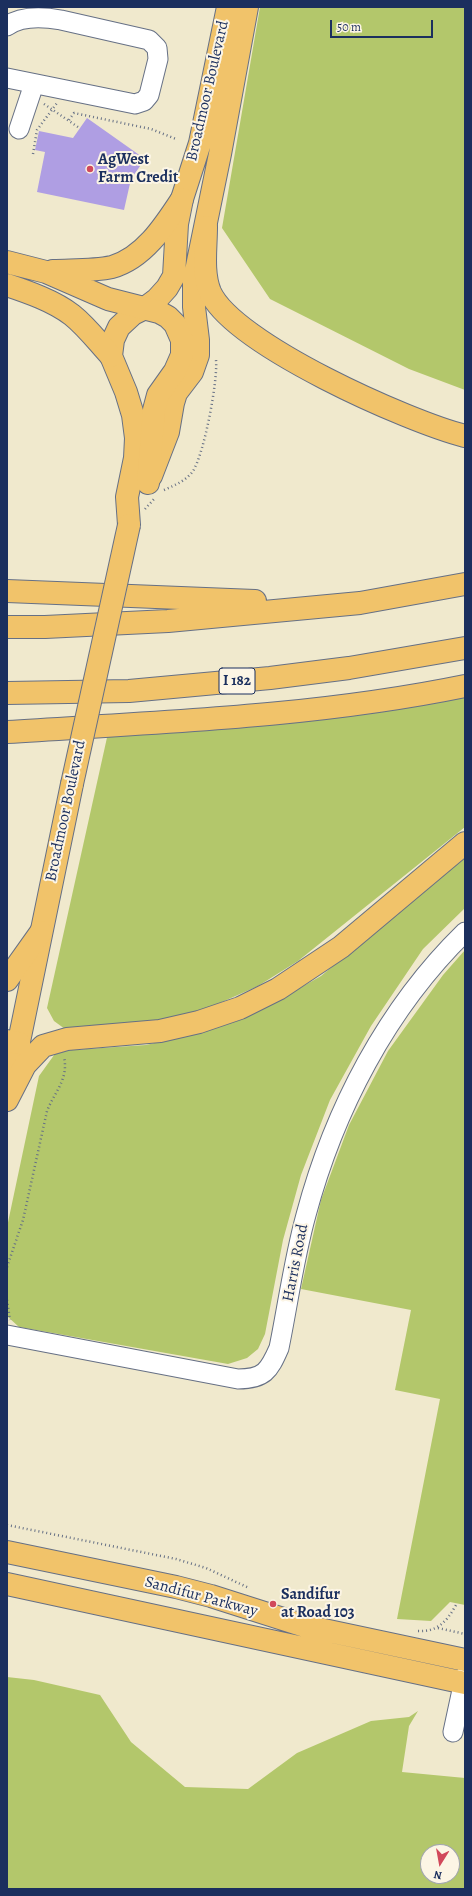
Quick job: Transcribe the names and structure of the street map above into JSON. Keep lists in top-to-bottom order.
{
  "streets": {
    "main road": ["Broadmoor Boulevard", "I 182", "Sandifur Parkway"],
    "street": ["Harris Road"]
  },
  "places": ["AgWest Farm Credit", "Sandifur at Road 103"],
  "scale_bar": "50 m",
  "north": "bottom"
}
